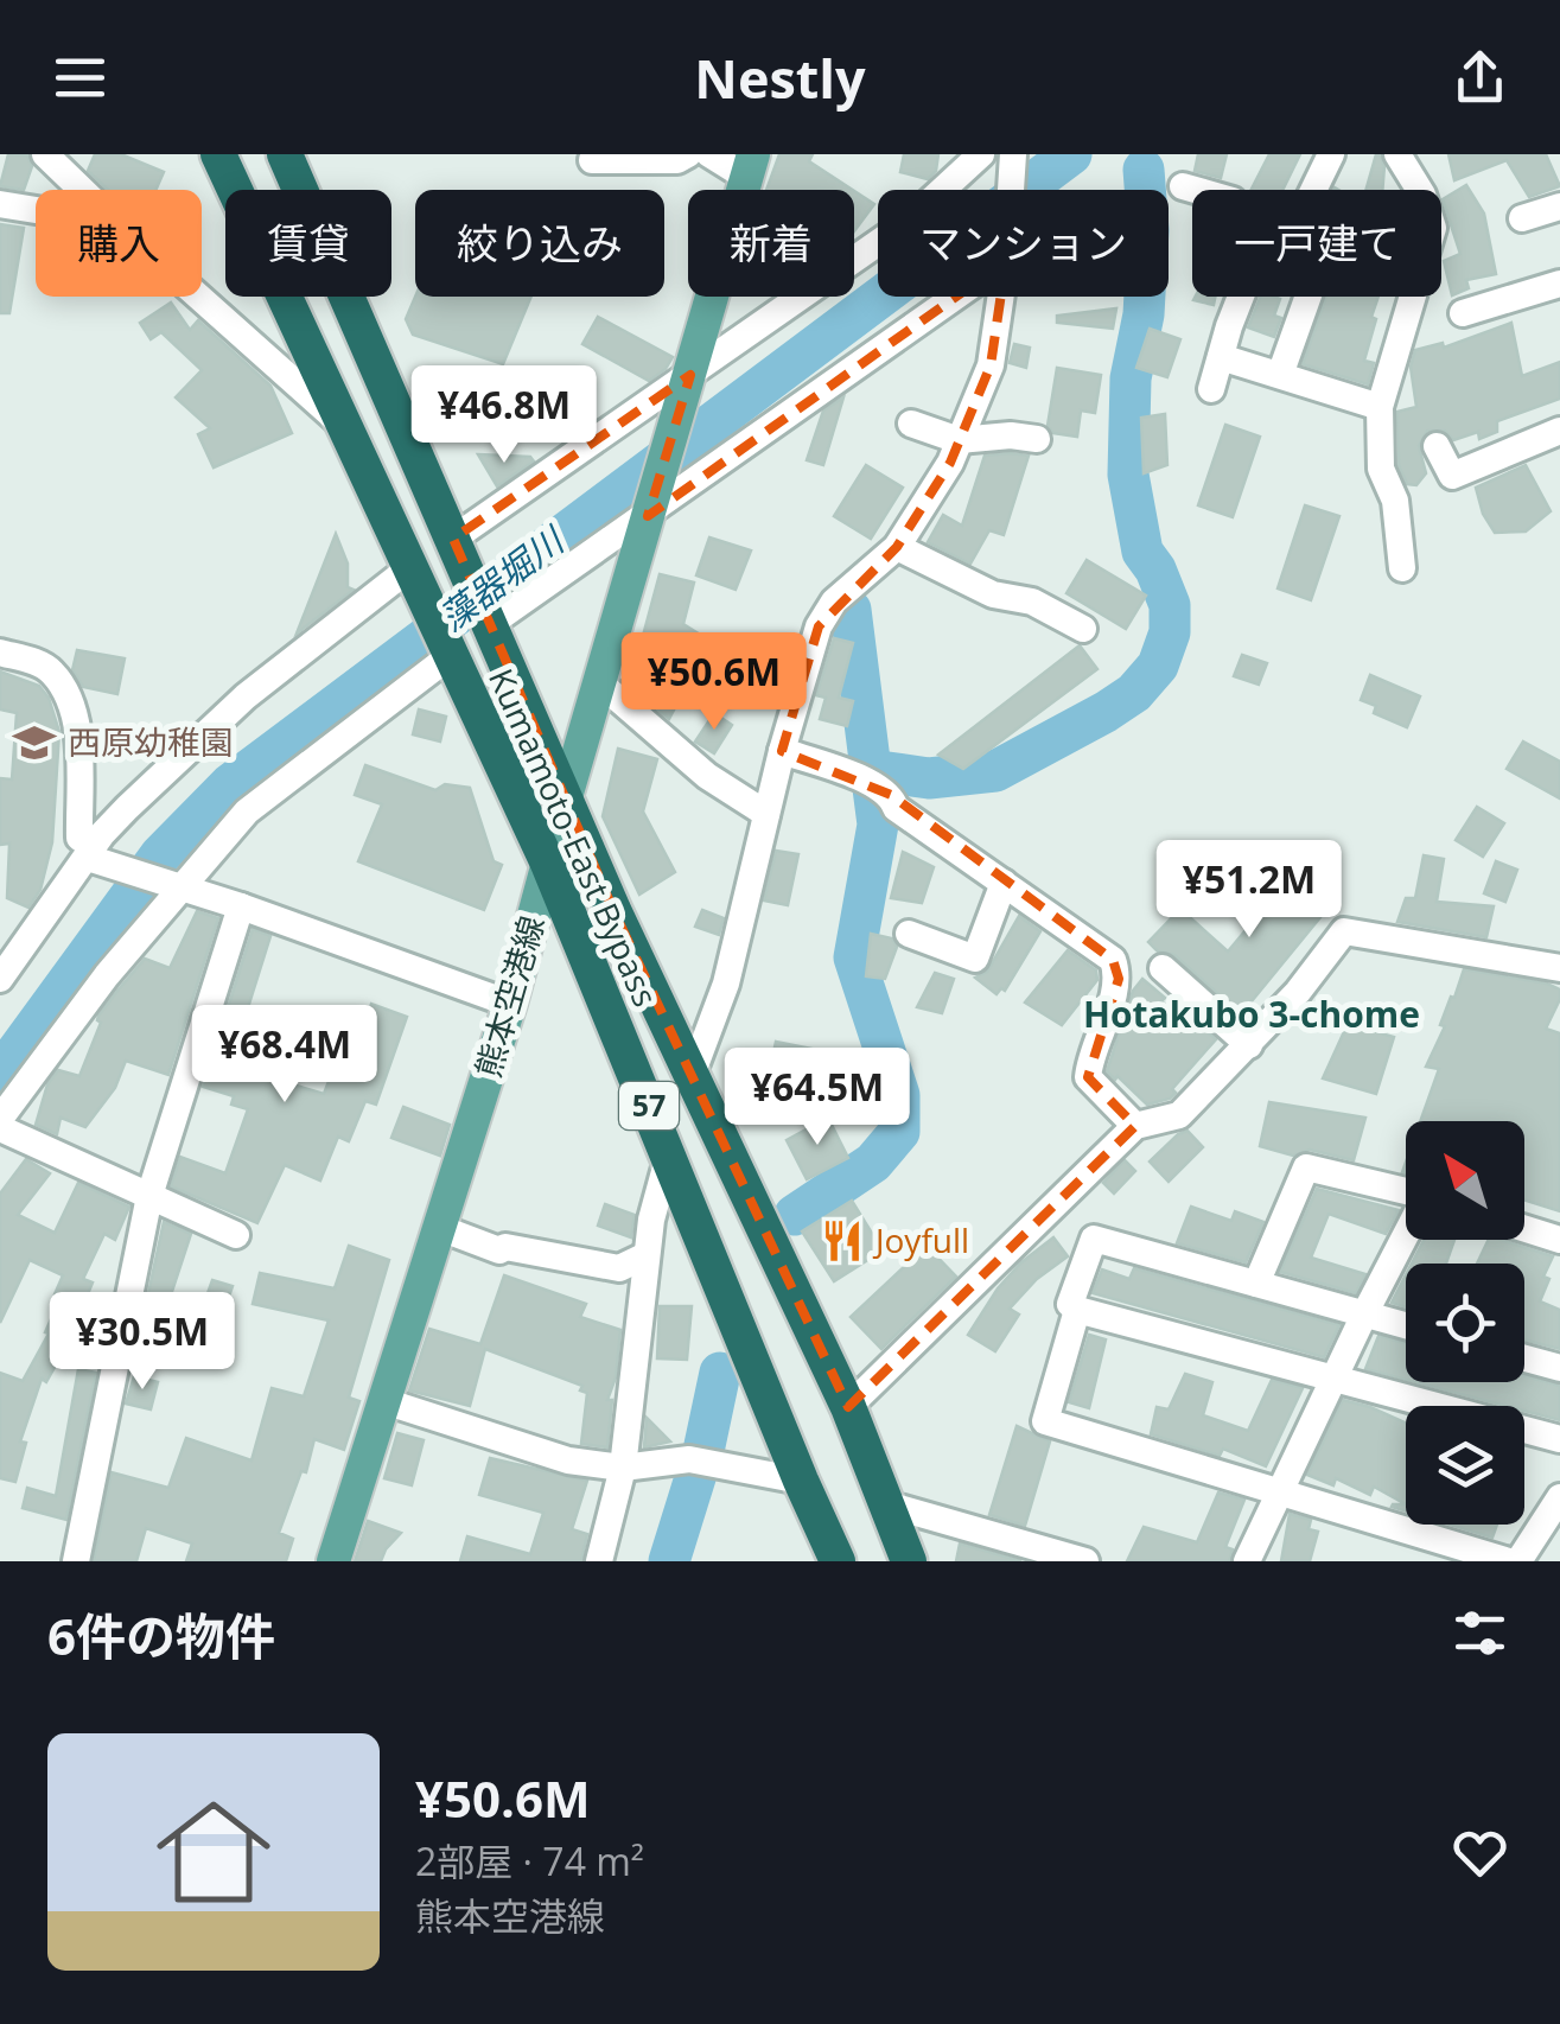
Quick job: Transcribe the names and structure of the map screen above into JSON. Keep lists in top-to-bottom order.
{
  "streets": {
    "highway": ["Kumamoto-East Bypass", "57"],
    "main road": ["熊本空港線"]
  },
  "crossings": [
    ["Kumamoto-East Bypass", "熊本空港線"]
  ],
  "districts": ["Hotakubo 3-chome"],
  "water": ["藻器堀川"],
  "places": {
    "school or university": ["西原幼稚園"],
    "restaurant": ["Joyfull"]
  },
  "north": "top left",
  "page": {
    "header": "Nestly",
    "chip": [
      "購入",
      "賃貸",
      "絞り込み",
      "新着",
      "マンション",
      "一戸建て"
    ],
    "price": [
      "¥46.8M",
      "¥50.6M",
      "¥51.2M",
      "¥68.4M",
      "¥64.5M",
      "¥30.5M"
    ],
    "heading": "6件の物件",
    "list": [
      {
        "name": "¥50.6M",
        "note": "2部屋 · 74 m² · 熊本空港線"
      }
    ]
  }
}
